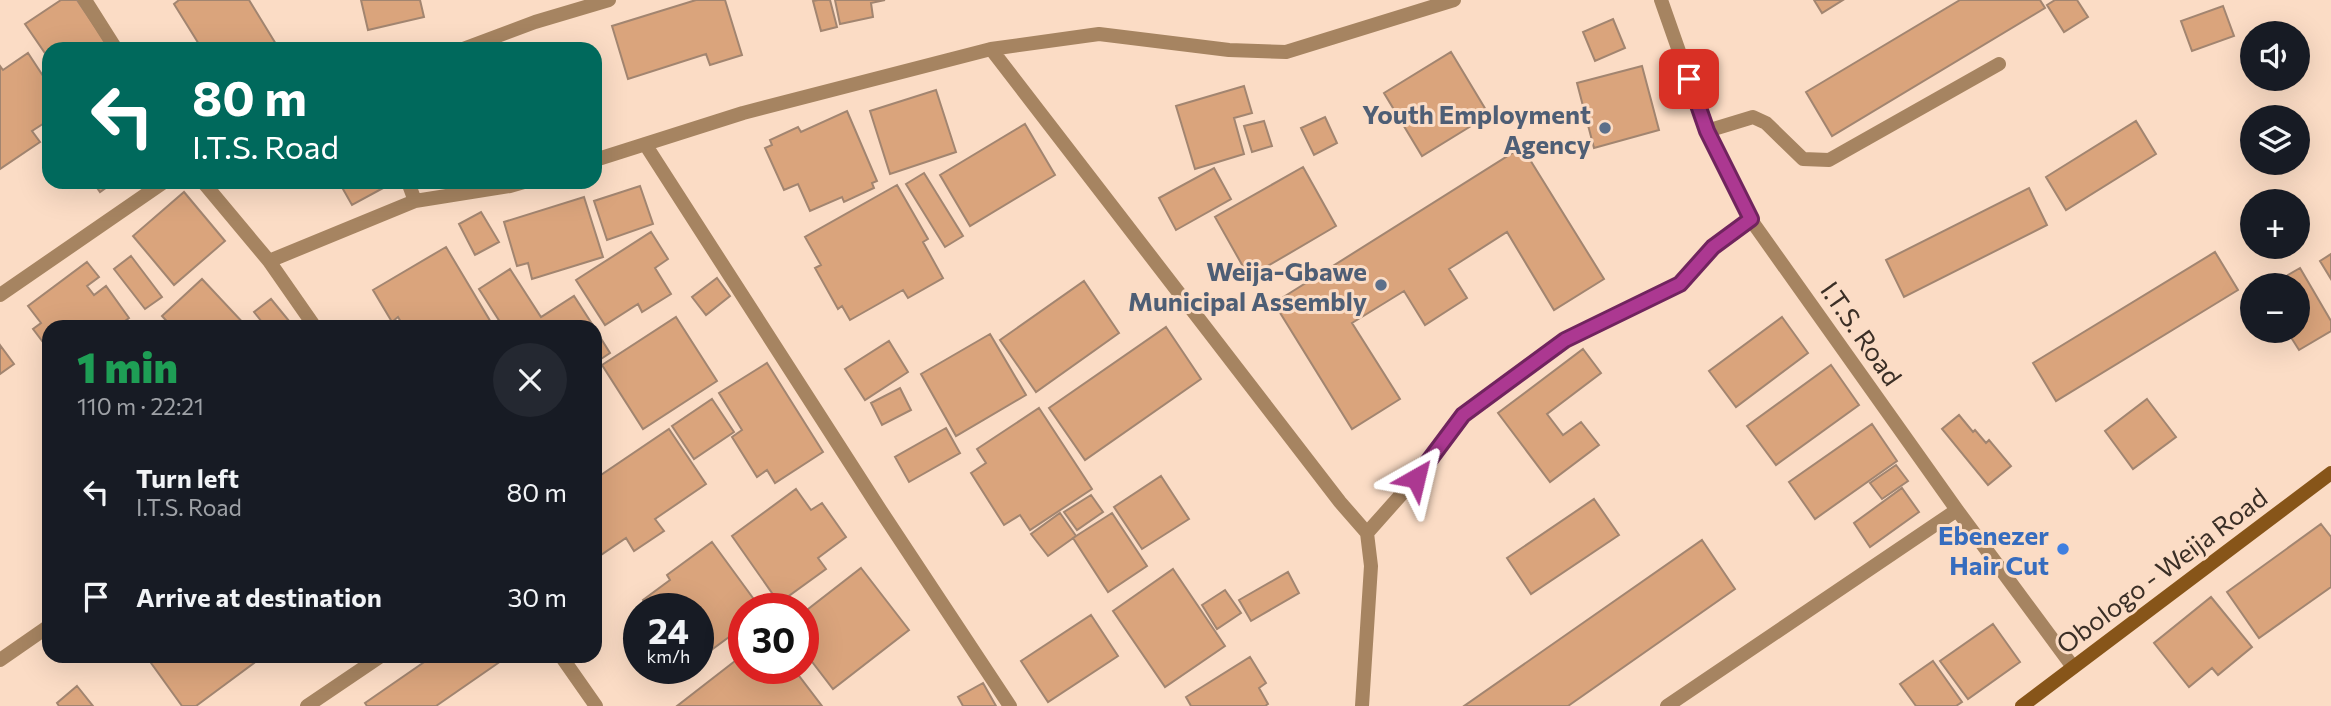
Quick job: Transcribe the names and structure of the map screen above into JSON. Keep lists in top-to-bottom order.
{
  "streets": {
    "street": ["I.T.S. Road", "Obologo - Weija Road"]
  },
  "crossings": [
    ["I.T.S. Road", "Obologo - Weija Road"]
  ],
  "places": ["Youth Employment Agency", "Weija-Gbawe Municipal Assembly", "Ebenezer Hair Cut"],
  "page": {
    "map_buttons": ["+", "−"],
    "turn": ["80 m", "I.T.S. Road"],
    "heading": ["1 min", "110 m · 22:21"],
    "list": [
      {
        "name": "Turn left",
        "note": "I.T.S. Road",
        "value": "80 m"
      },
      {
        "name": "Arrive at destination",
        "value": "30 m"
      }
    ],
    "speed": "24 km/h",
    "limit": "30"
  }
}
